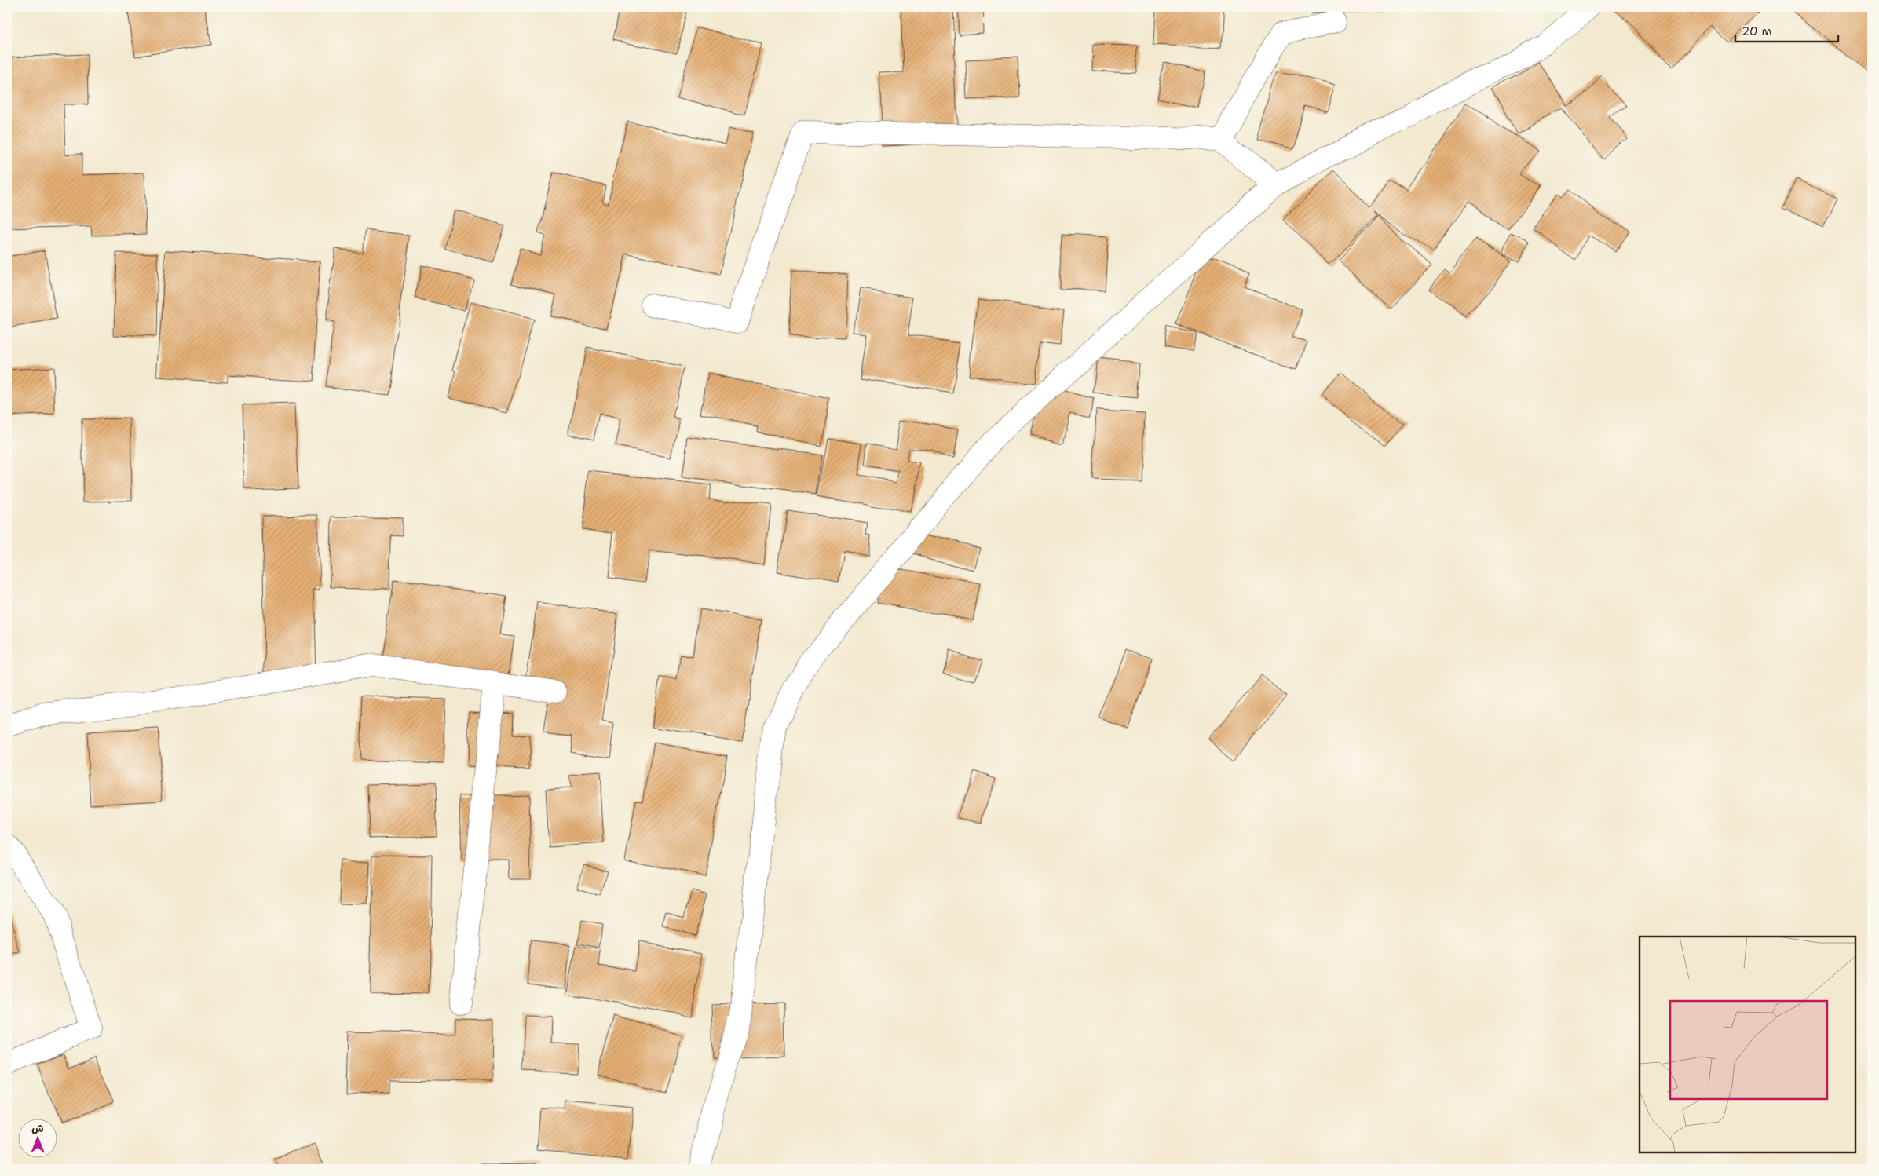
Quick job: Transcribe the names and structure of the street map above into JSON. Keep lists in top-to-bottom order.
{
  "scale_bar": "20 m",
  "north": "top"
}
